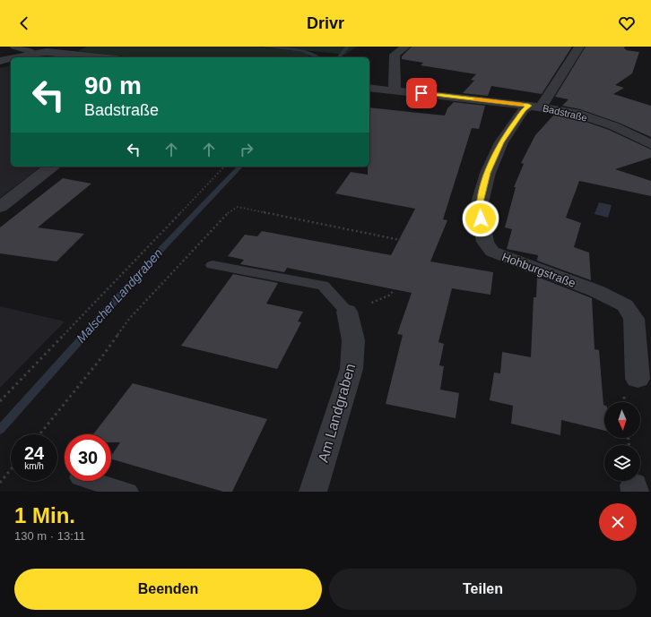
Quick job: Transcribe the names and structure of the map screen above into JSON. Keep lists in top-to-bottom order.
{
  "streets": {
    "street": ["Badstraße", "Hohburgstraße", "Am Landgraben"]
  },
  "crossings": [
    ["Badstraße", "Hohburgstraße"]
  ],
  "water": ["Malscher Landgraben"],
  "north": "bottom",
  "page": {
    "header": "Drivr",
    "turn": ["90 m", "Badstraße"],
    "speed": "24 km/h",
    "limit": "30",
    "heading": ["1 Min.", "130 m · 13:11"],
    "buttons": ["Beenden", "Teilen"]
  }
}
